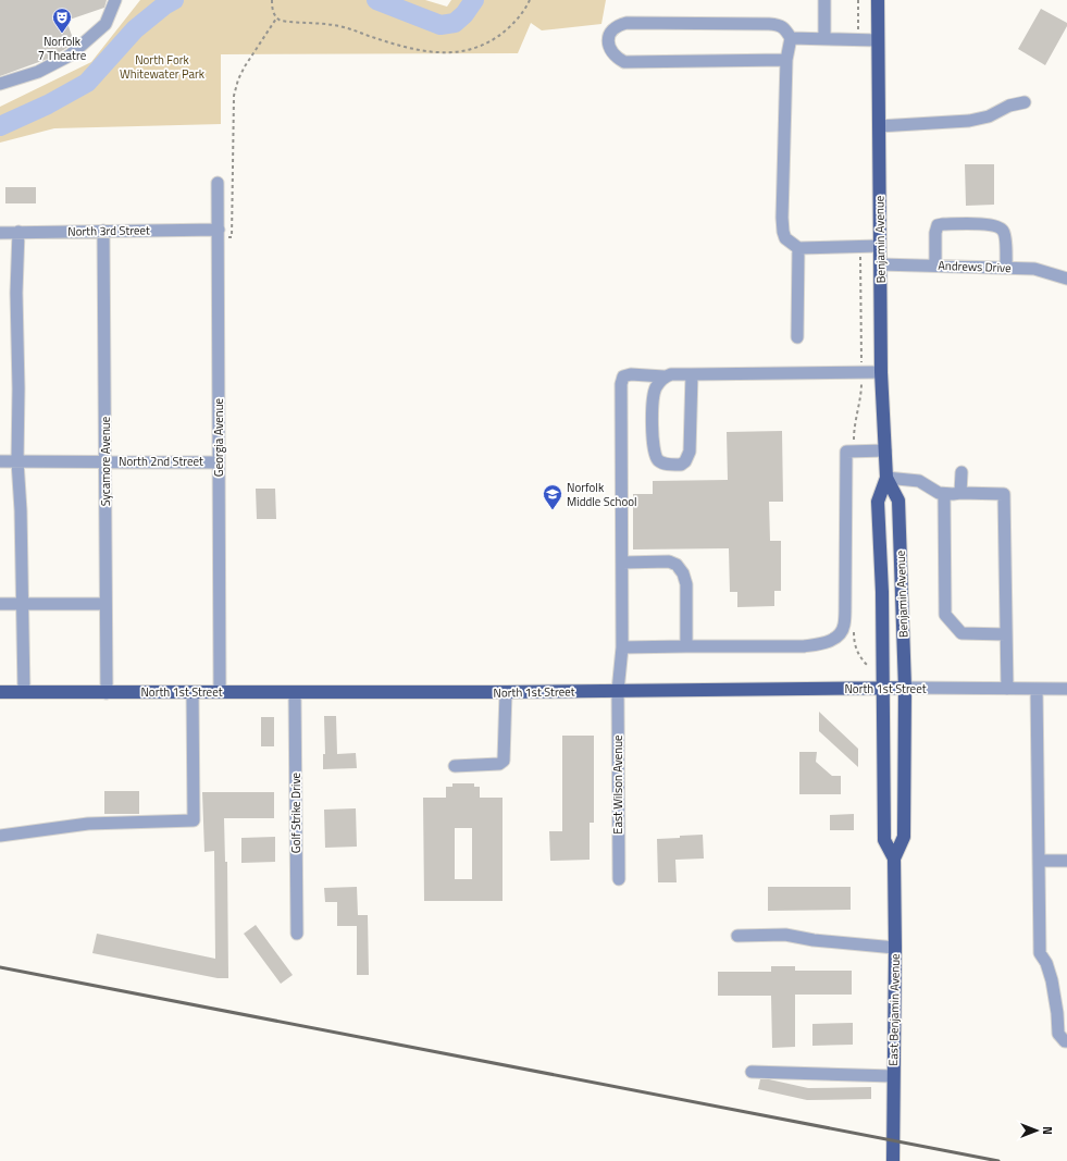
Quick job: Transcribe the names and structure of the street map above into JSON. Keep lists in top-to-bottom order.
{
  "streets": {
    "main road": ["Benjamin Avenue", "North 1st Street", "East Benjamin Avenue"],
    "street": [
      "North 3rd Street",
      "Andrews Drive",
      "Georgia Avenue",
      "Sycamore Avenue",
      "North 2nd Street",
      "East Wilson Avenue",
      "Golf Strike Drive"
    ]
  },
  "crossings": [
    ["North 3rd Street", "Georgia Avenue"],
    ["North 3rd Street", "Sycamore Avenue"],
    ["Benjamin Avenue", "Andrews Drive"],
    ["Benjamin Avenue", "North 1st Street"],
    ["Benjamin Avenue", "East Benjamin Avenue"],
    ["Georgia Avenue", "North 2nd Street"],
    ["Georgia Avenue", "North 1st Street"],
    ["Sycamore Avenue", "North 2nd Street"],
    ["Sycamore Avenue", "North 1st Street"],
    ["North 1st Street", "East Wilson Avenue"],
    ["North 1st Street", "Golf Strike Drive"],
    ["North 1st Street", "East Benjamin Avenue"]
  ],
  "parks": ["North Fork Whitewater Park"],
  "places": {
    "theatre": ["Norfolk 7 Theatre"],
    "school or university": ["Norfolk Middle School"]
  },
  "north": "right"
}
